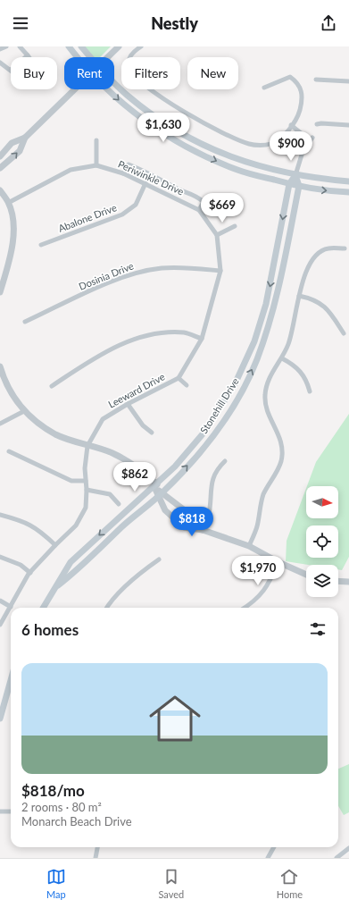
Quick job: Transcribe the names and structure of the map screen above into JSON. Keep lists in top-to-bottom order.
{
  "streets": {
    "main road": ["Stonehill Drive"],
    "street": [
      "Periwinkle Drive",
      "Abalone Drive",
      "Dosinia Drive",
      "Leeward Drive"
    ]
  },
  "crossings": [
    ["Periwinkle Drive", "Abalone Drive"],
    ["Periwinkle Drive", "Leeward Drive"],
    ["Dosinia Drive", "Leeward Drive"]
  ],
  "north": "right",
  "page": {
    "header": "Nestly",
    "chip": [
      "Buy",
      "Rent",
      "Filters",
      "New"
    ],
    "price": [
      "$1,630",
      "$900",
      "$669",
      "$862",
      "$818",
      "$1,970"
    ],
    "heading": "6 homes",
    "list": [
      {
        "name": "$818/mo",
        "note": "2 rooms · 80 m² · Monarch Beach Drive"
      }
    ],
    "tabs": ["Map", "Saved", "Home"]
  }
}
